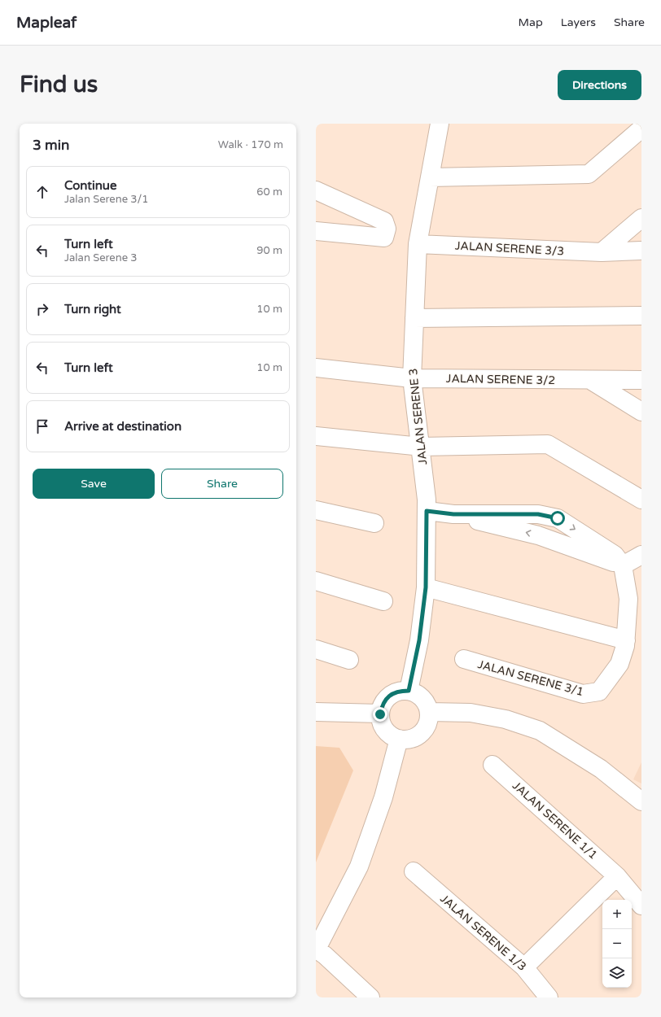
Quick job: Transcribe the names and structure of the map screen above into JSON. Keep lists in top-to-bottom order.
{
  "streets": {
    "street": [
      "JALAN SERENE 3/3",
      "JALAN SERENE 3/2",
      "JALAN SERENE 3",
      "JALAN SERENE 3/1",
      "JALAN SERENE 1/1",
      "JALAN SERENE 1/3"
    ]
  },
  "crossings": [
    ["JALAN SERENE 3/3", "JALAN SERENE 3"],
    ["JALAN SERENE 3/2", "JALAN SERENE 3"]
  ],
  "page": {
    "header": "Mapleaf",
    "nav": ["Map", "Layers", "Share"],
    "buttons": [
      "Directions",
      ["Save", "Share"]
    ],
    "title": "Find us",
    "heading": ["3 min", "Walk · 170 m"],
    "list": [
      ["Continue", "Jalan Serene 3/1", "60 m"],
      ["Turn left", "Jalan Serene 3", "90 m"],
      ["Turn right", "10 m"],
      ["Turn left", "10 m"],
      "Arrive at destination"
    ],
    "map_buttons": ["+", "−"]
  }
}
